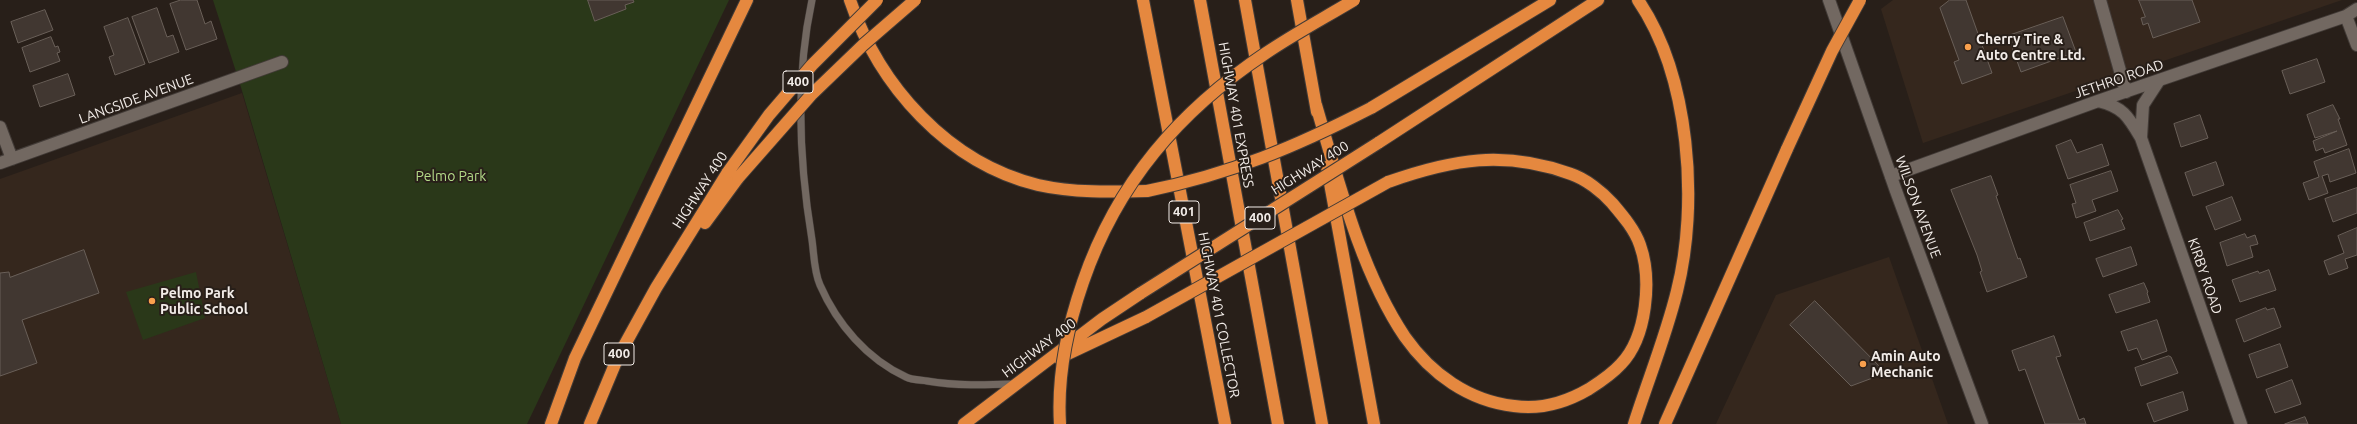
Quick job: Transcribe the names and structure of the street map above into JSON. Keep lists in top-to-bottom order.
{
  "streets": {
    "highway": [
      "400",
      "HIGHWAY 401 EXPRESS",
      "HIGHWAY 400",
      "401",
      "HIGHWAY 401 COLLECTOR"
    ],
    "street": [
      "JETHRO ROAD",
      "LANGSIDE AVENUE",
      "WILSON AVENUE",
      "KIRBY ROAD"
    ]
  },
  "crossings": [
    ["JETHRO ROAD", "WILSON AVENUE"],
    ["JETHRO ROAD", "KIRBY ROAD"],
    ["400", "HIGHWAY 400"]
  ],
  "parks": ["Pelmo Park"],
  "places": ["Cherry Tire & Auto Centre Ltd.", "Pelmo Park Public School", "Amin Auto Mechanic"]
}
